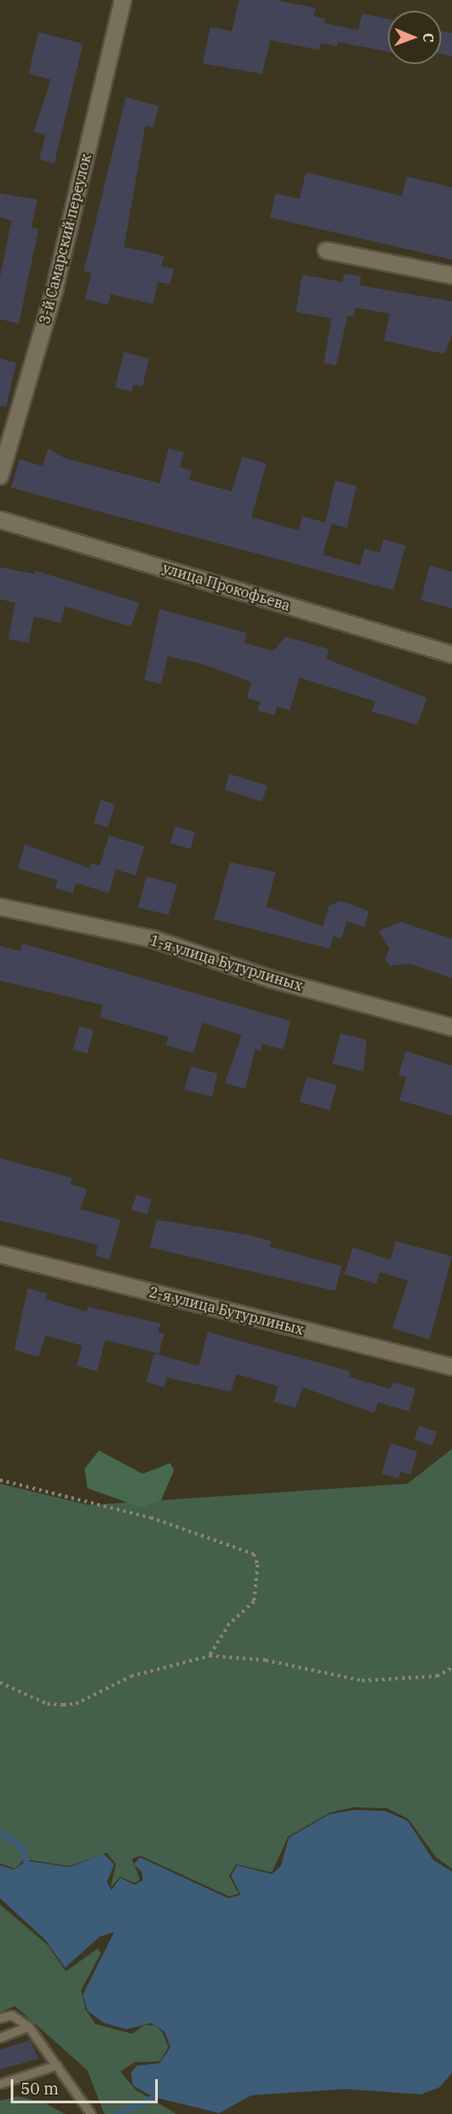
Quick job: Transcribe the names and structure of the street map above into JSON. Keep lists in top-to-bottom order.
{
  "streets": {
    "street": [
      "3-й Самарский переулок",
      "улица Прокофьева",
      "1-я улица Бутурлиных",
      "2-я улица Бутурлиных"
    ]
  },
  "scale_bar": "50 m",
  "north": "right"
}
